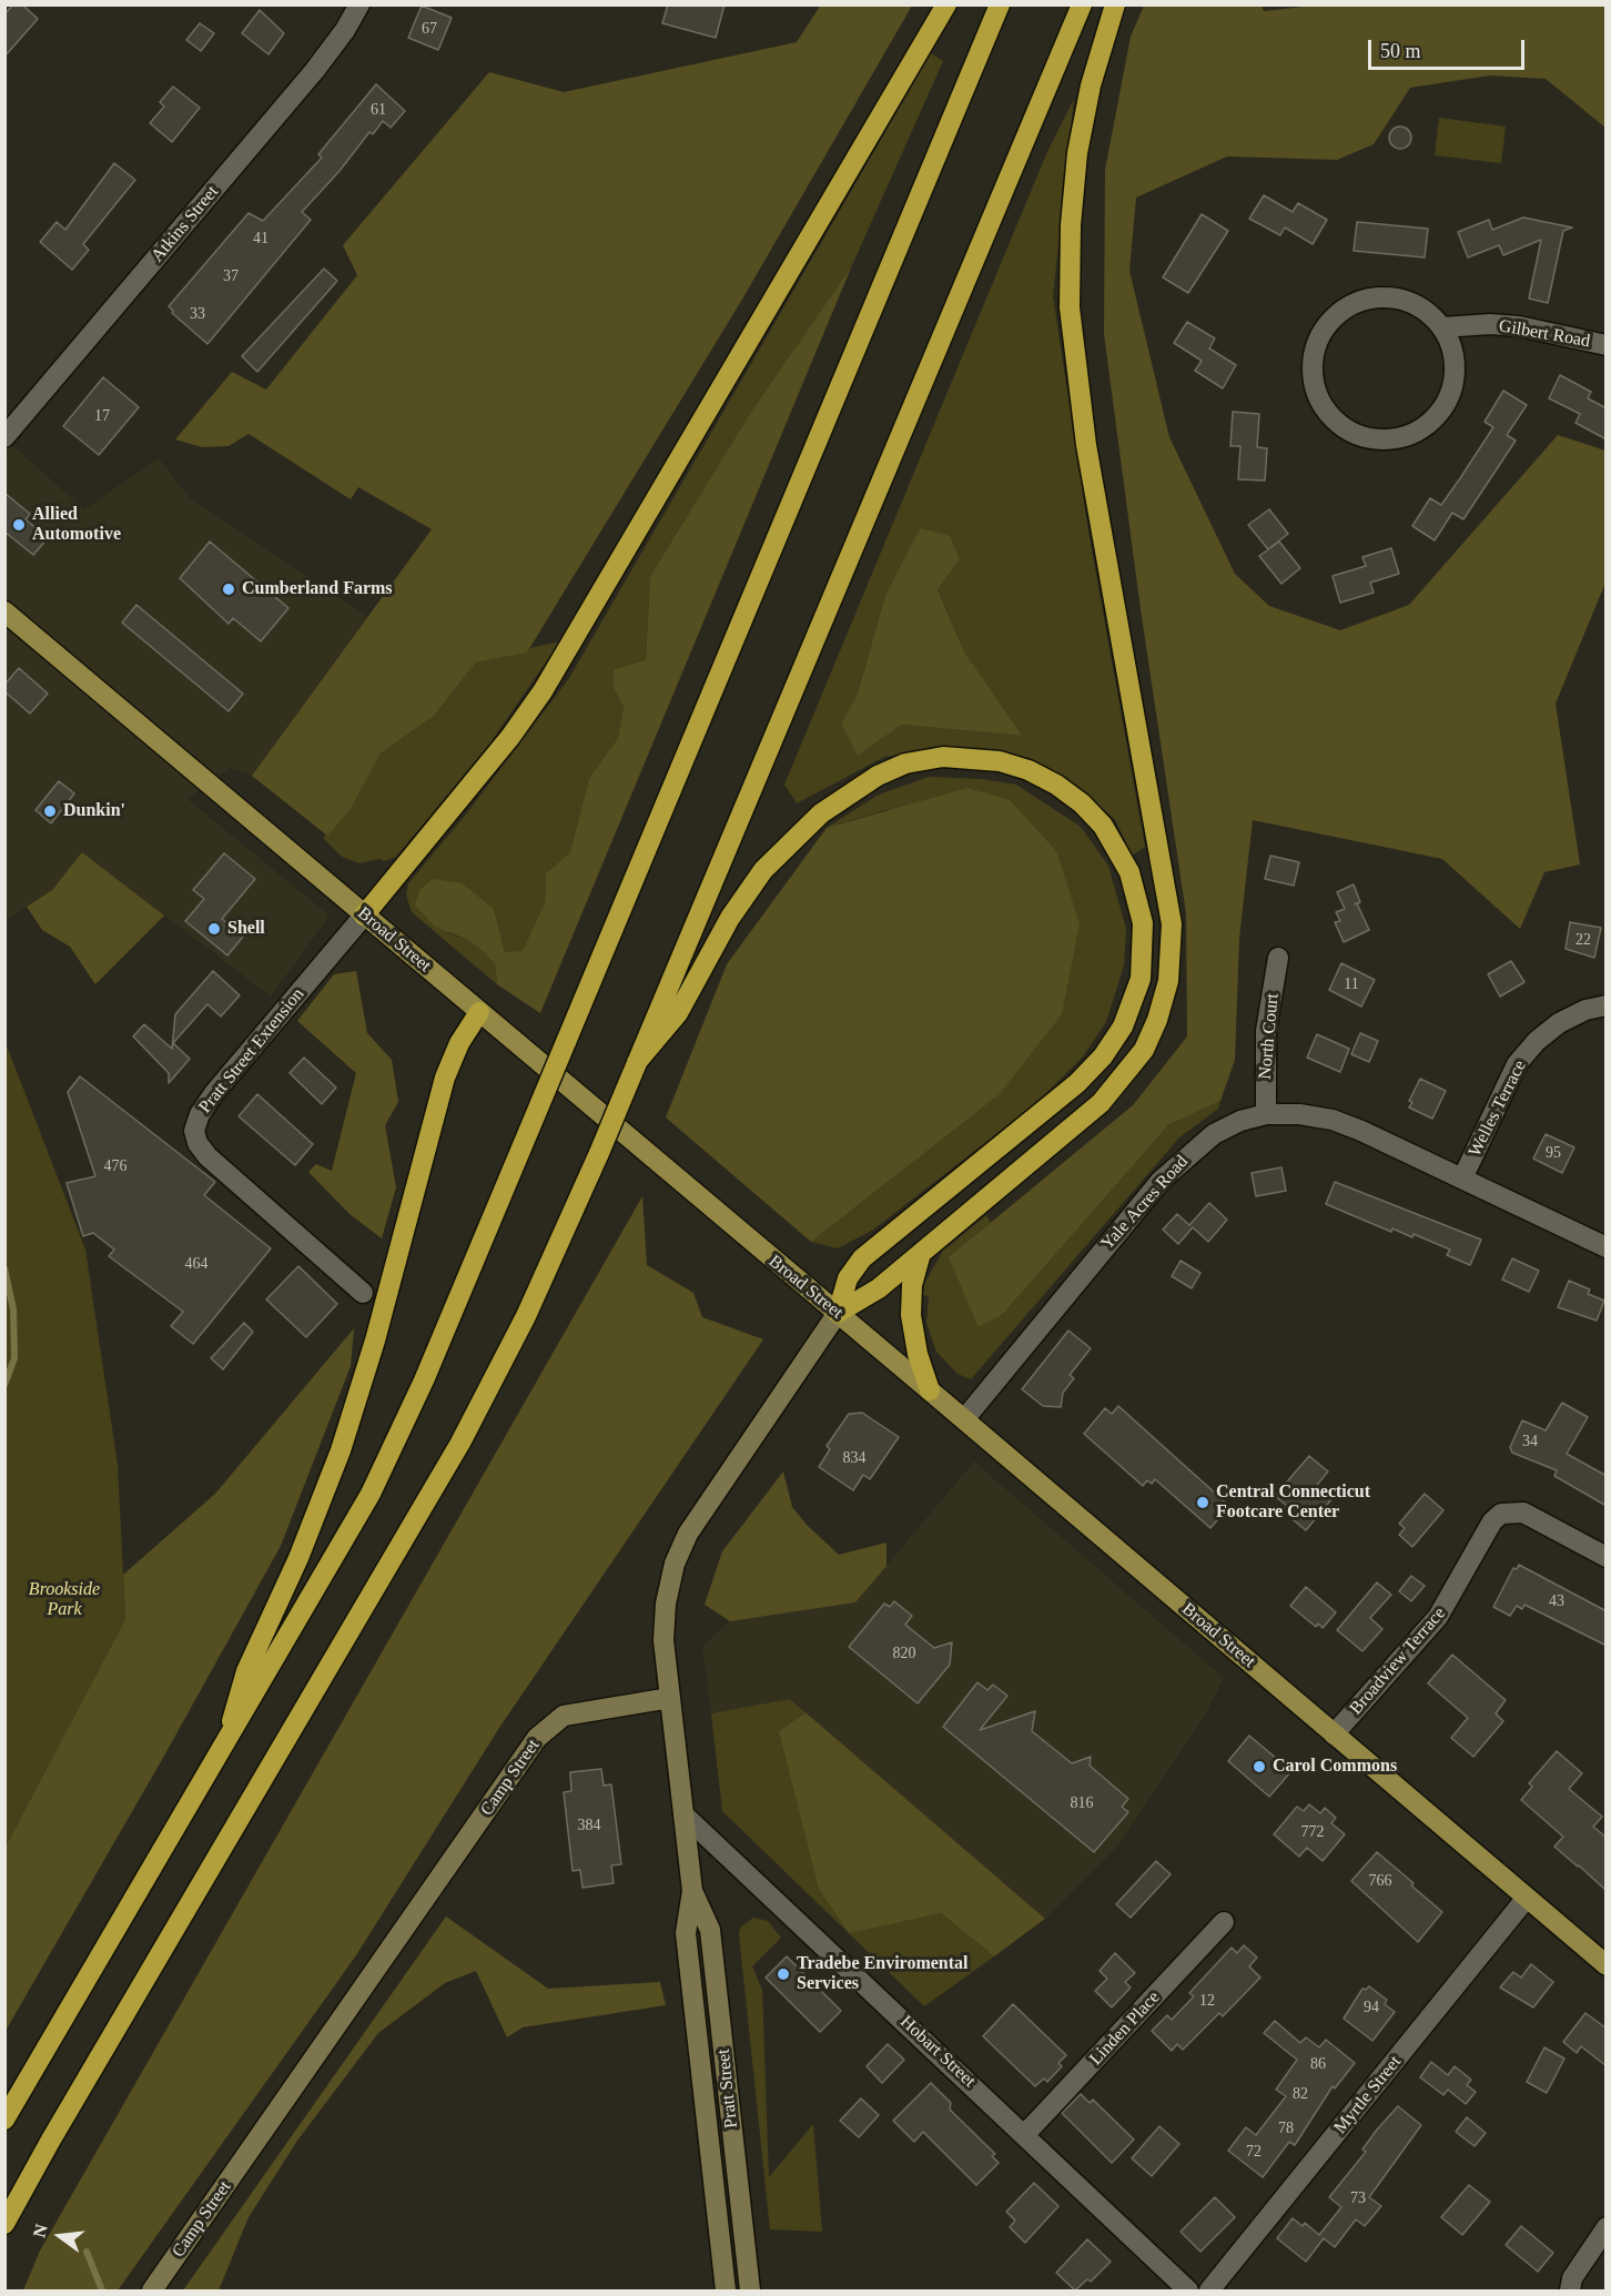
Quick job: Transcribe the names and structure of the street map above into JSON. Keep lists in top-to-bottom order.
{
  "streets": {
    "main road": ["Broad Street"],
    "street": [
      "Atkins Street",
      "Gilbert Road",
      "North Court",
      "Pratt Street Extension",
      "Welles Terrace",
      "Yale Acres Road",
      "Broadview Terrace",
      "Camp Street",
      "Linden Place",
      "Hobart Street",
      "Pratt Street",
      "Myrtle Street"
    ]
  },
  "crossings": [
    ["Broad Street", "Pratt Street Extension"],
    ["Broad Street", "Yale Acres Road"],
    ["Broad Street", "Broadview Terrace"],
    ["Broad Street", "Myrtle Street"],
    ["North Court", "Yale Acres Road"],
    ["Welles Terrace", "Yale Acres Road"],
    ["Camp Street", "Pratt Street"],
    ["Linden Place", "Hobart Street"],
    ["Hobart Street", "Pratt Street"]
  ],
  "parks": ["Brookside Park"],
  "places": [
    "Allied Automotive",
    "Cumberland Farms",
    "Dunkin'",
    "Shell",
    "Central Connecticut Footcare Center",
    "Carol Commons",
    "Tradebe Enviromental Services"
  ],
  "house_numbers": [
    "67",
    "61",
    "41",
    "37",
    "33",
    "17",
    "22",
    "11",
    "95",
    "476",
    "464",
    "34",
    "834",
    "43",
    "820",
    "816",
    "384",
    "772",
    "766",
    "12",
    "94",
    "86",
    "82",
    "78",
    "72",
    "73"
  ],
  "scale_bar": "50 m",
  "north": "left"
}
